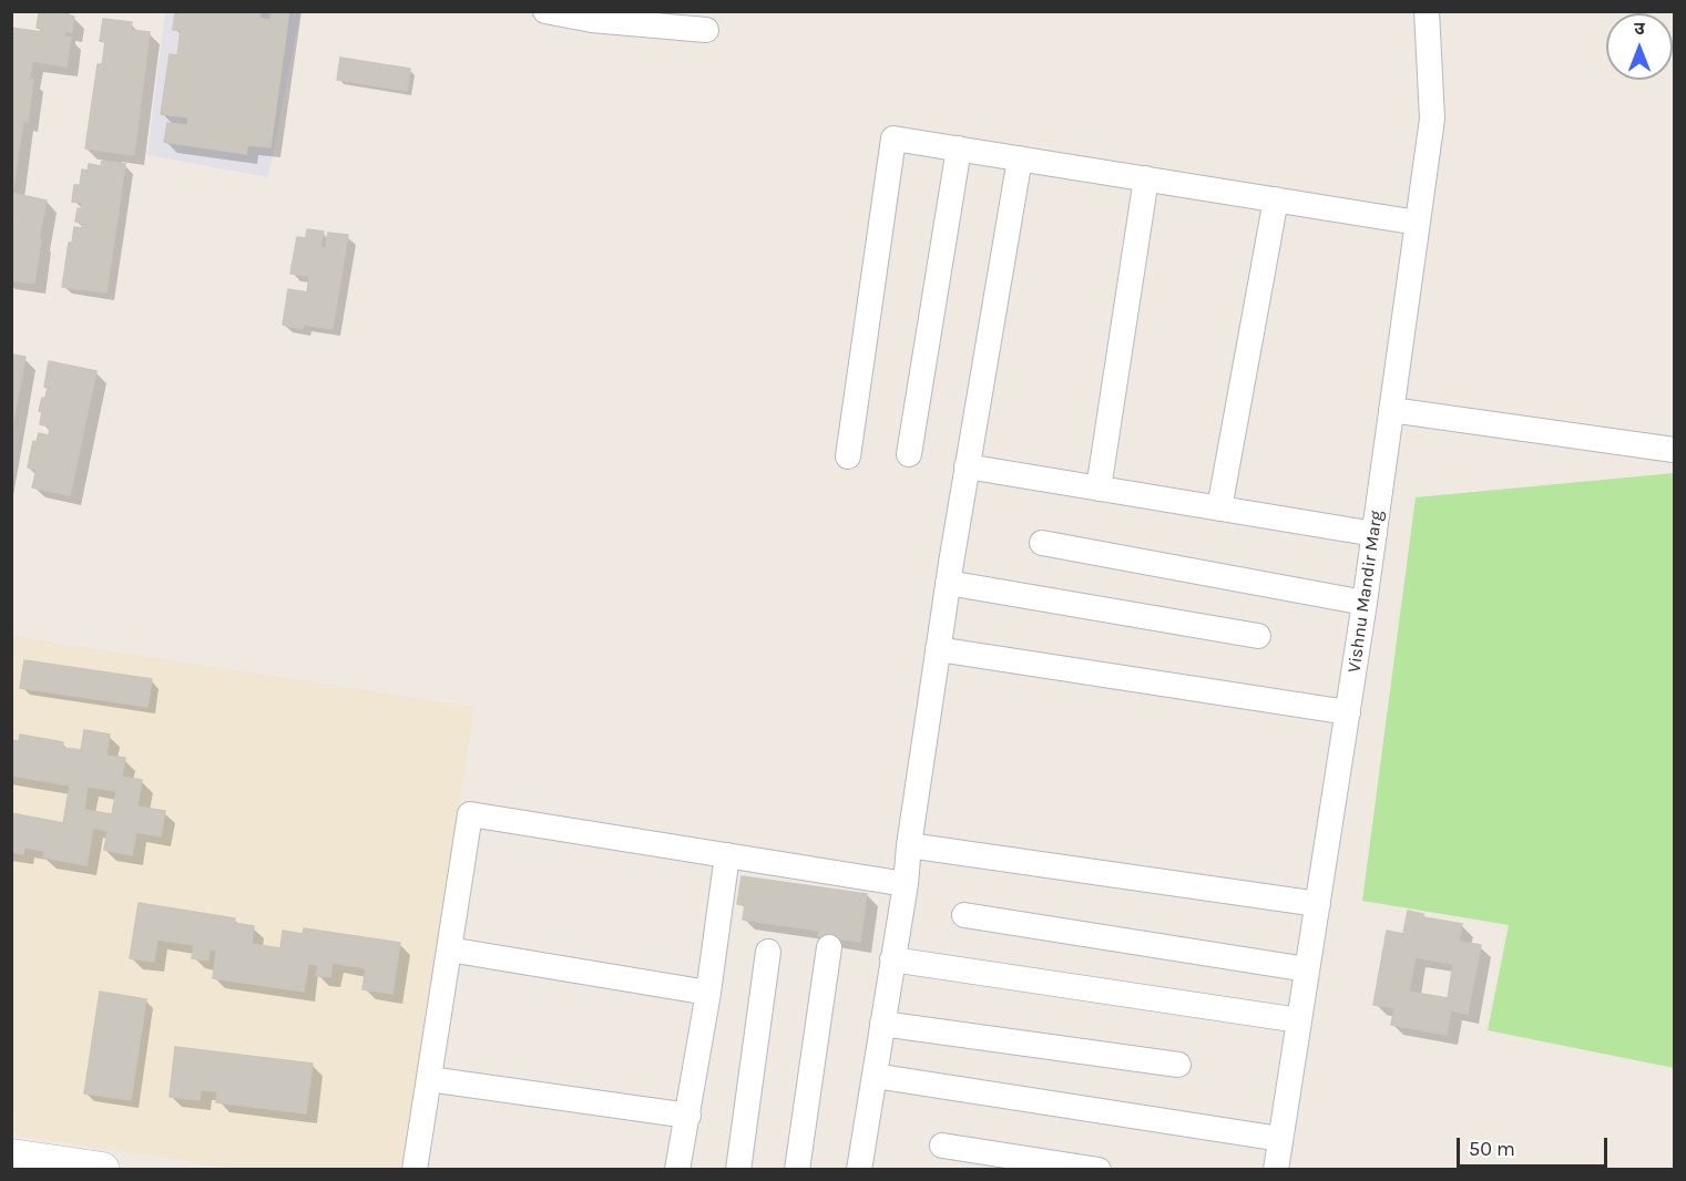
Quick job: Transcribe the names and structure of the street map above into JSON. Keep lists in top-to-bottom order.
{
  "streets": {
    "street": ["Vishnu Mandir Marg"]
  },
  "scale_bar": "50 m",
  "north": "top"
}
